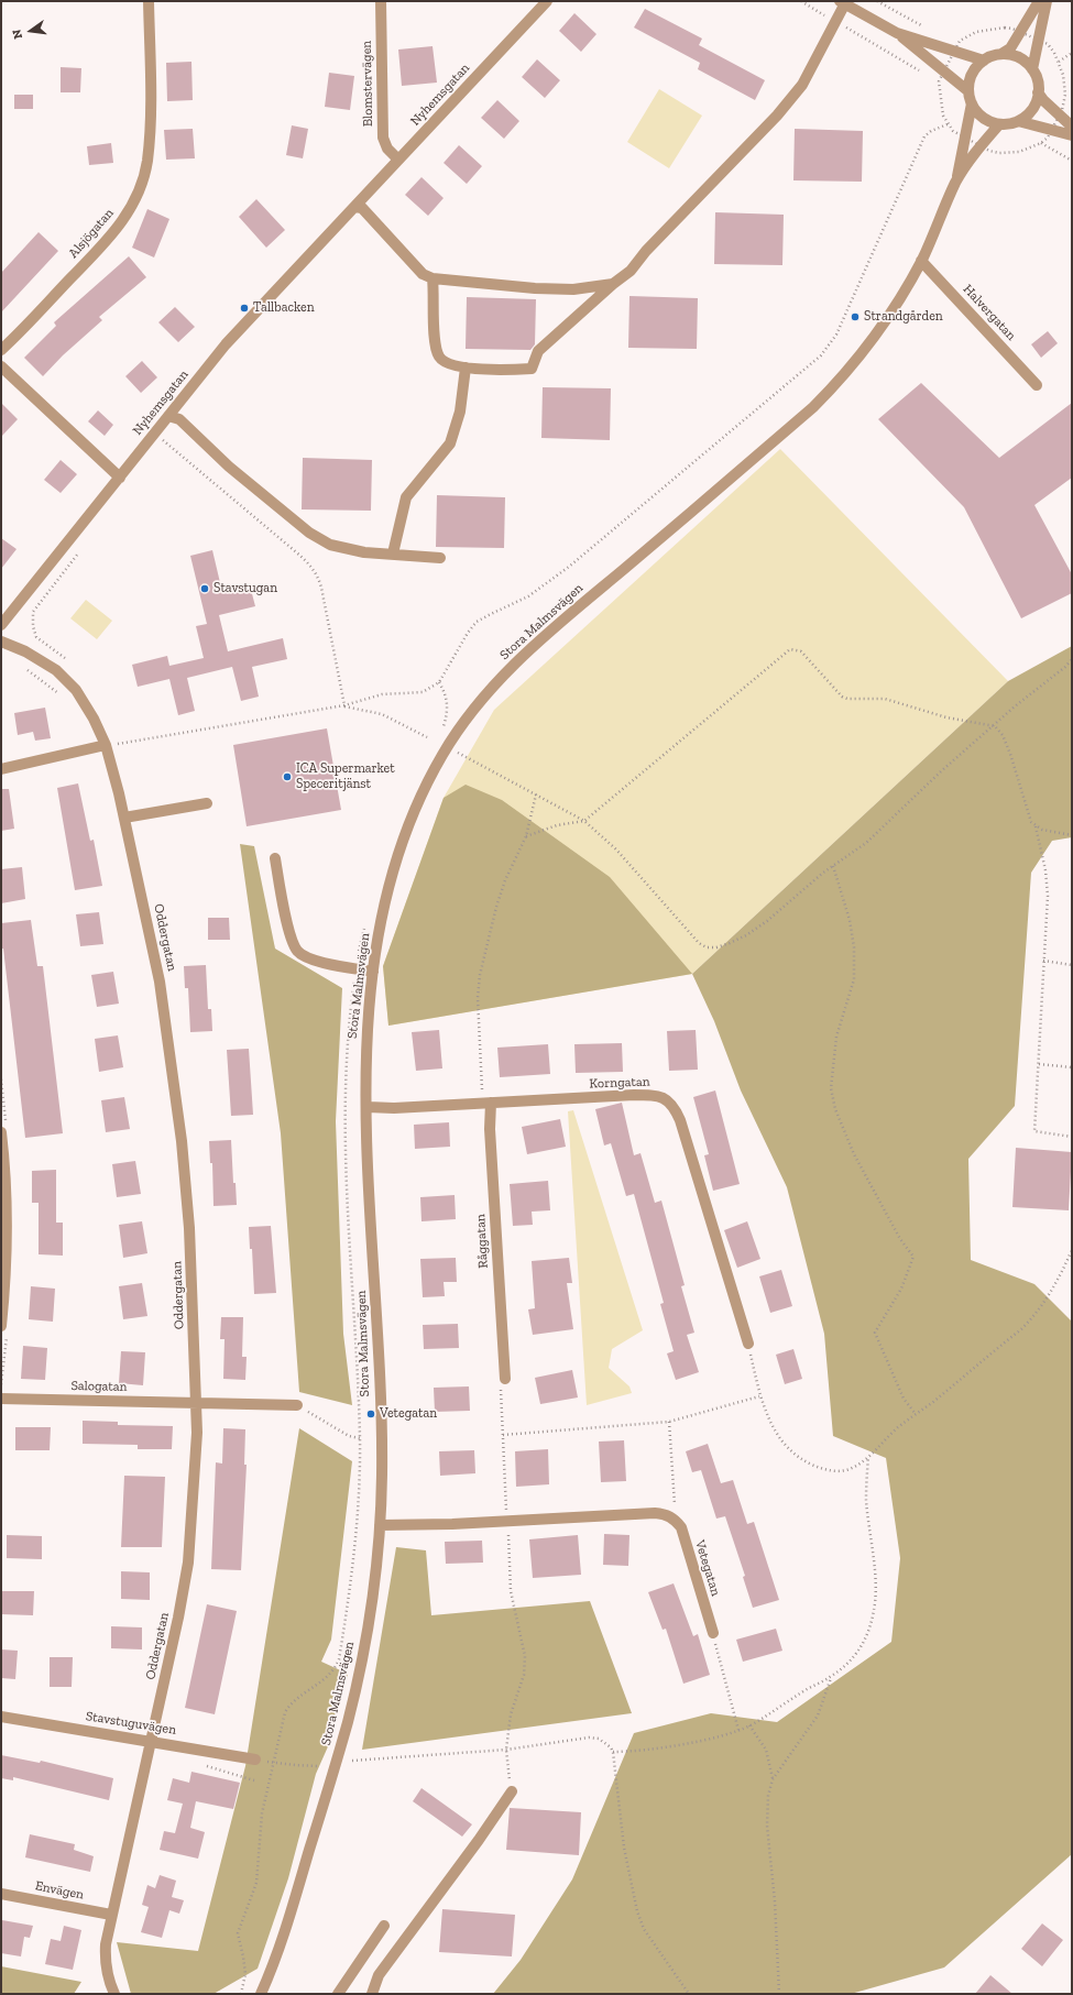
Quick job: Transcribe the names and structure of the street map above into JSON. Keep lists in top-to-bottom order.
{
  "streets": {
    "street": [
      "Blomstervägen",
      "Nyhemsgatan",
      "Alsjögatan",
      "Halvergatan",
      "Stora Malmsvägen",
      "Oddergatan",
      "Korngatan",
      "Råggatan",
      "Salogatan",
      "Vetegatan",
      "Stavstuguvägen",
      "Envägen"
    ]
  },
  "crossings": [
    ["Blomstervägen", "Nyhemsgatan"],
    ["Halvergatan", "Stora Malmsvägen"],
    ["Stora Malmsvägen", "Korngatan"],
    ["Oddergatan", "Salogatan"],
    ["Oddergatan", "Stavstuguvägen"],
    ["Oddergatan", "Envägen"],
    ["Korngatan", "Råggatan"]
  ],
  "places": [
    "Tallbacken",
    "Strandgården",
    "Stavstugan",
    "ICA Supermarket Speceritjänst",
    "Vetegatan"
  ],
  "north": "left"
}
